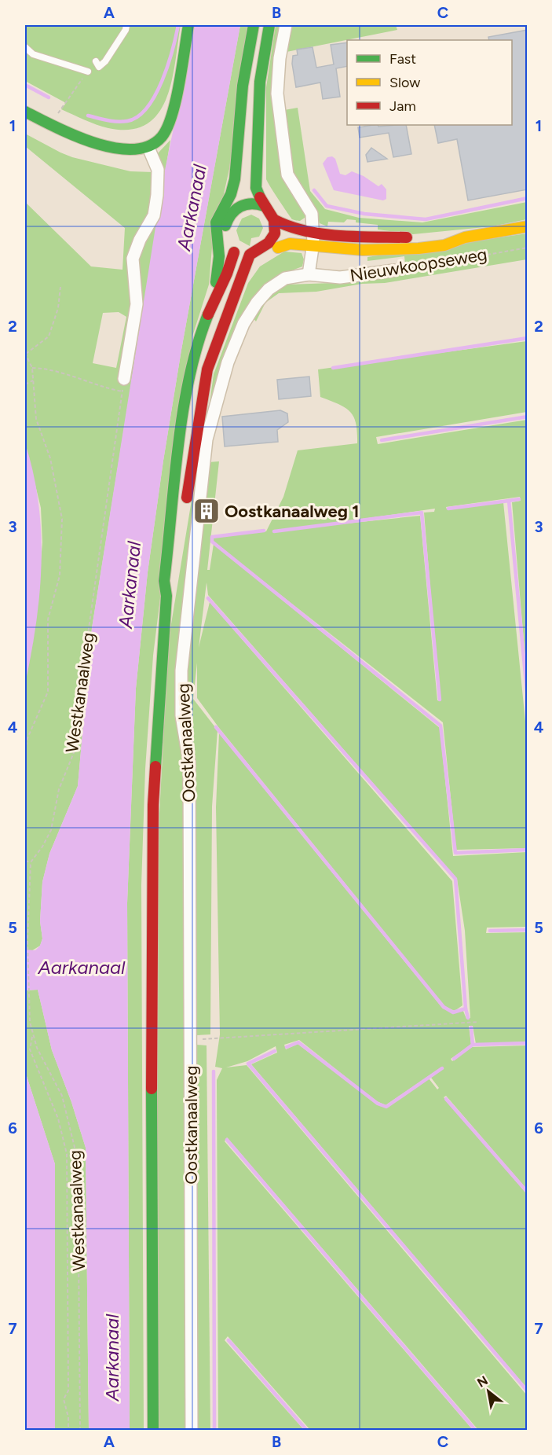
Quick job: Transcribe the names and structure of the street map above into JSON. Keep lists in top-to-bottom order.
{
  "streets": {
    "main road": ["Nieuwkoopseweg", "Oostkanaalweg"],
    "path": ["Westkanaalweg"]
  },
  "crossings": [
    ["Nieuwkoopseweg", "Oostkanaalweg"]
  ],
  "water": ["Aarkanaal"],
  "places": {
    "building": ["Oostkanaalweg 1"]
  },
  "legend": ["Fast", "Slow", "Jam"],
  "north": "top left",
  "grid": {
    "columns": ["A", "B", "C"],
    "rows": [
      "1",
      "2",
      "3",
      "4",
      "5",
      "6",
      "7"
    ]
  }
}
